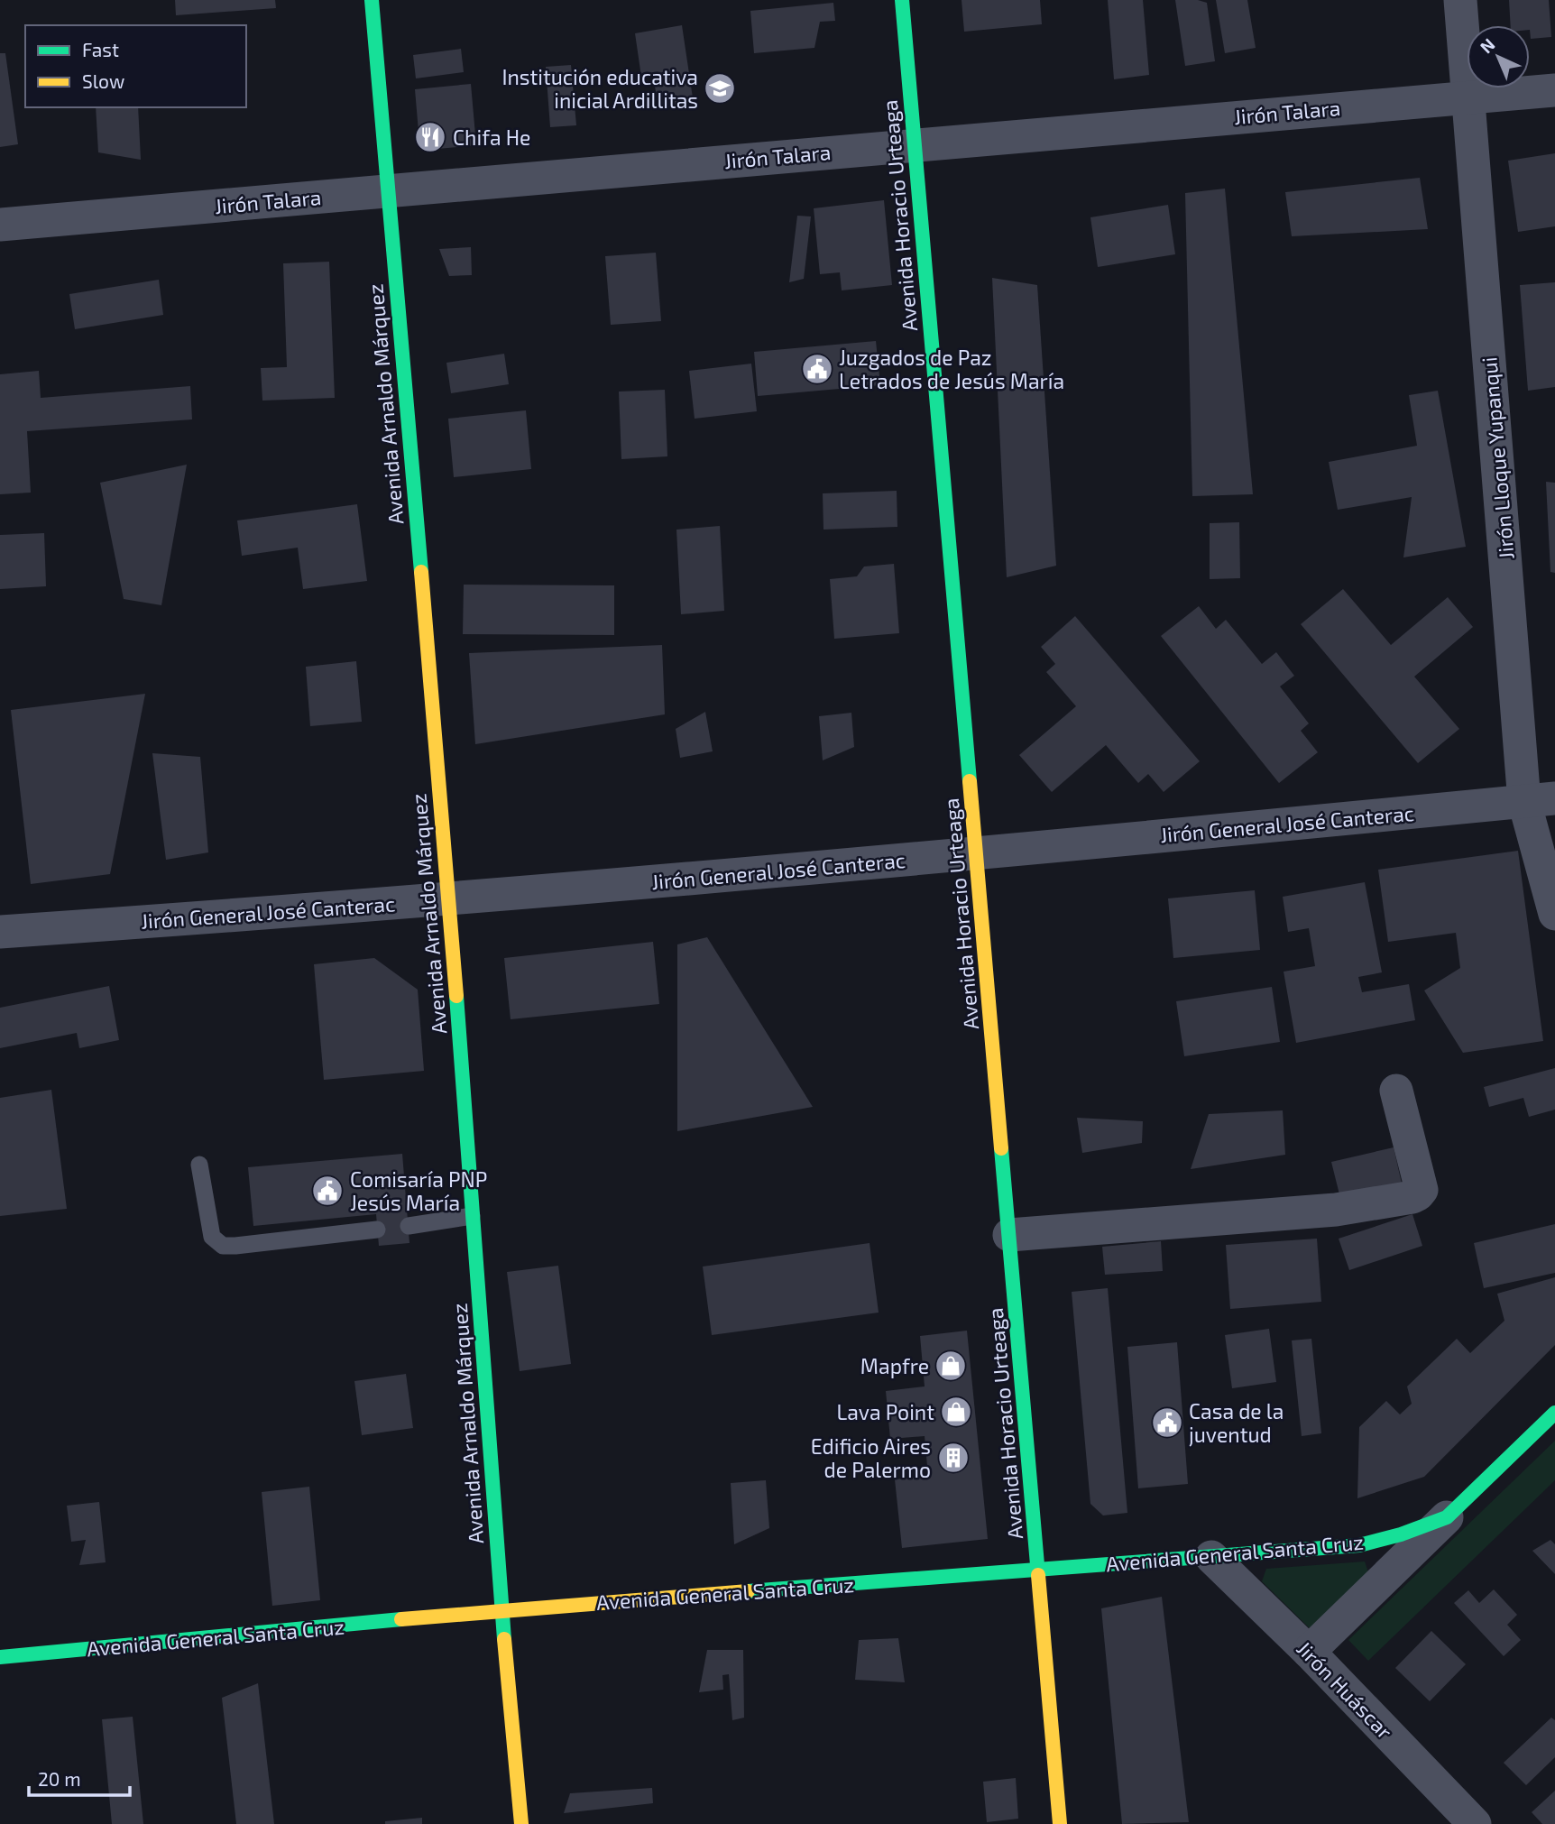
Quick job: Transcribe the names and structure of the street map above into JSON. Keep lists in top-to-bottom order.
{
  "streets": {
    "street": [
      "Jirón Talara",
      "Avenida Horacio Urteaga",
      "Avenida Arnaldo Márquez",
      "Jirón Lloque Yupanqui",
      "Jirón General José Canterac",
      "Avenida General Santa Cruz",
      "Jirón Huáscar"
    ]
  },
  "crossings": [
    ["Jirón Talara", "Avenida Horacio Urteaga"],
    ["Jirón Talara", "Avenida Arnaldo Márquez"],
    ["Jirón Talara", "Jirón Lloque Yupanqui"],
    ["Avenida Horacio Urteaga", "Jirón General José Canterac"],
    ["Avenida Horacio Urteaga", "Avenida General Santa Cruz"],
    ["Avenida Arnaldo Márquez", "Jirón General José Canterac"],
    ["Avenida Arnaldo Márquez", "Avenida General Santa Cruz"],
    ["Jirón Lloque Yupanqui", "Jirón General José Canterac"],
    ["Avenida General Santa Cruz", "Jirón Huáscar"]
  ],
  "places": {
    "school or university": ["Institución educativa inicial Ardillitas"],
    "restaurant": ["Chifa He"],
    "public building": ["Juzgados de Paz Letrados de Jesús María", "Comisaría PNP Jesús María", "Casa de la juventud"],
    "shop": ["Mapfre", "Lava Point"],
    "building": ["Edificio Aires de Palermo"]
  },
  "legend": ["Fast", "Slow"],
  "scale_bar": "20 m",
  "north": "top left"
}
